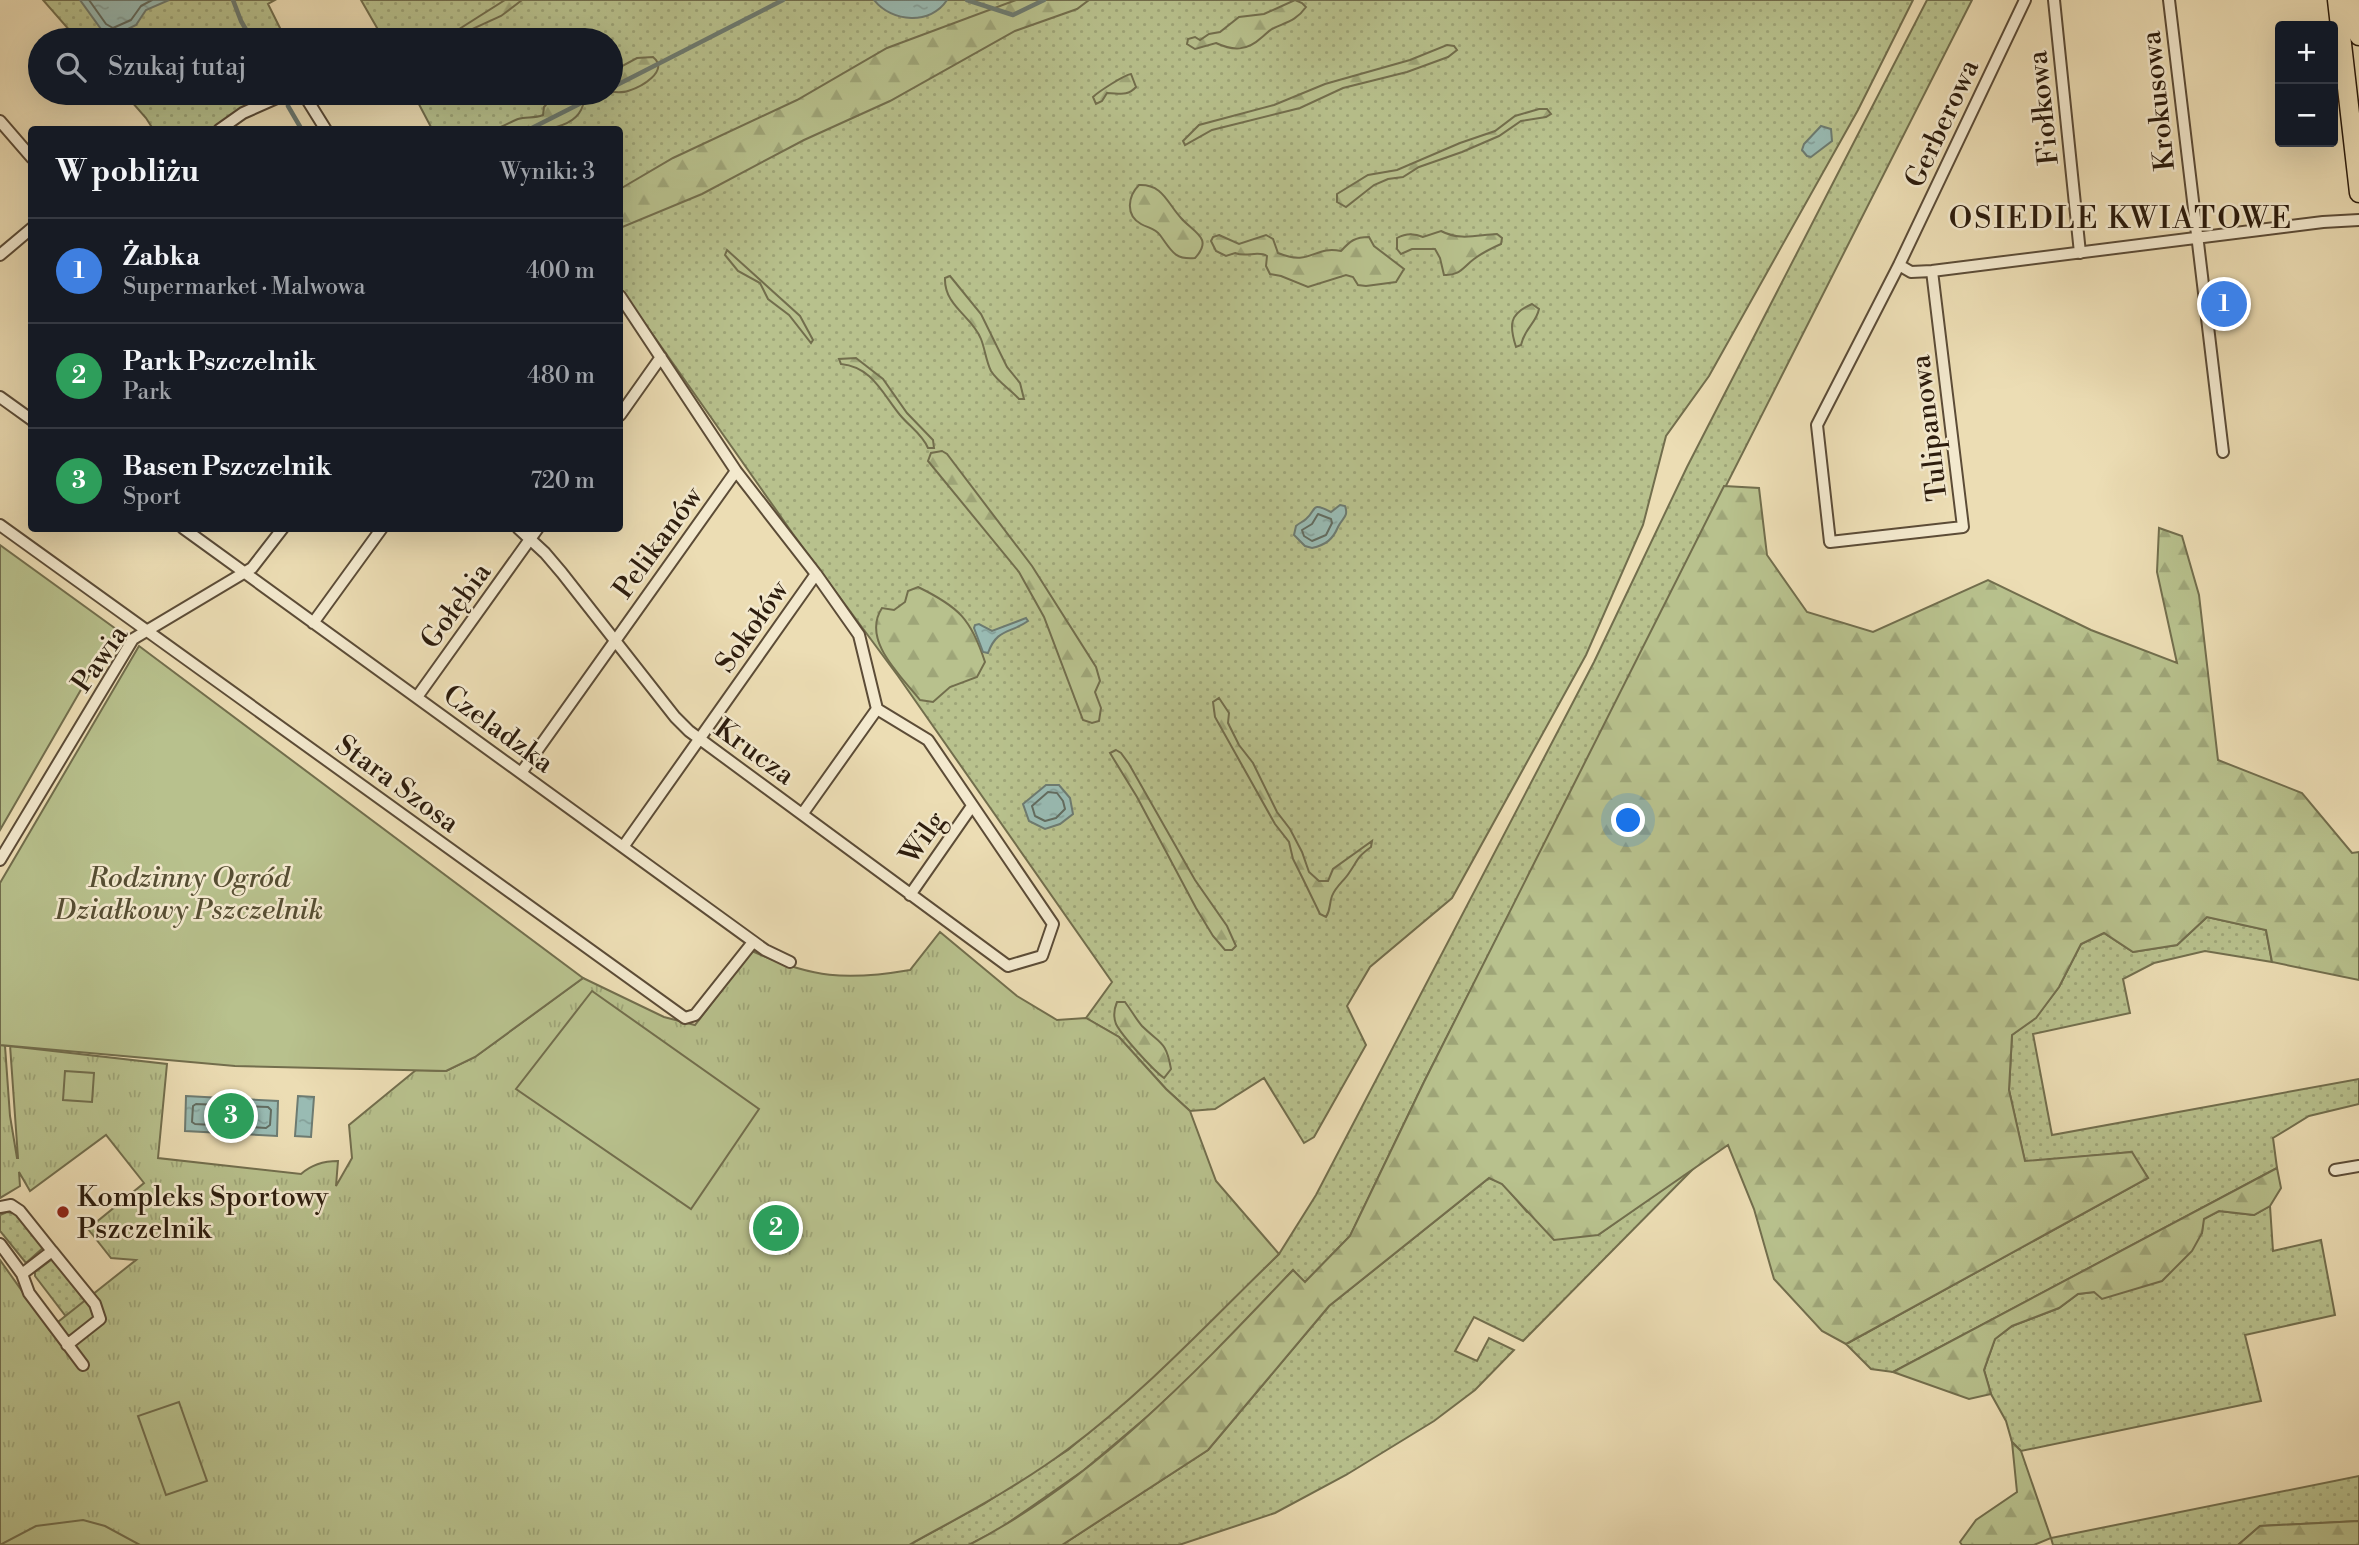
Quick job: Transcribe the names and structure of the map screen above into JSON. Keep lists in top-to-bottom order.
{
  "streets": {
    "street": [
      "Krokusowa",
      "Fiołkowa",
      "Gerberowa",
      "Tulipanowa",
      "Pelikanów",
      "Gołębia",
      "Sokołów",
      "Pawia",
      "Czeladzka",
      "Krucza",
      "Stara Szosa",
      "Wilg"
    ]
  },
  "crossings": [
    ["Gerberowa", "Tulipanowa"],
    ["Pelikanów", "Czeladzka"],
    ["Pelikanów", "Krucza"],
    ["Gołębia", "Czeladzka"],
    ["Gołębia", "Krucza"],
    ["Sokołów", "Czeladzka"],
    ["Sokołów", "Krucza"],
    ["Pawia", "Czeladzka"],
    ["Pawia", "Stara Szosa"],
    ["Czeladzka", "Stara Szosa"],
    ["Krucza", "Wilg"]
  ],
  "districts": ["OSIEDLE KWIATOWE"],
  "parks": ["Rodzinny Ogród Działkowy Pszczelnik"],
  "places": ["Kompleks Sportowy Pszczelnik"],
  "page": {
    "map_buttons": ["+", "−"],
    "search": "Szukaj tutaj",
    "heading": ["W pobliżu", "Wyniki: 3"],
    "list": [
      {
        "mark": "1",
        "name": "Żabka",
        "note": "Supermarket · Malwowa",
        "value": "400 m"
      },
      {
        "mark": "2",
        "name": "Park Pszczelnik",
        "note": "Park",
        "value": "480 m"
      },
      {
        "mark": "3",
        "name": "Basen Pszczelnik",
        "note": "Sport",
        "value": "720 m"
      }
    ],
    "pins": ["1", "3", "2"]
  }
}
